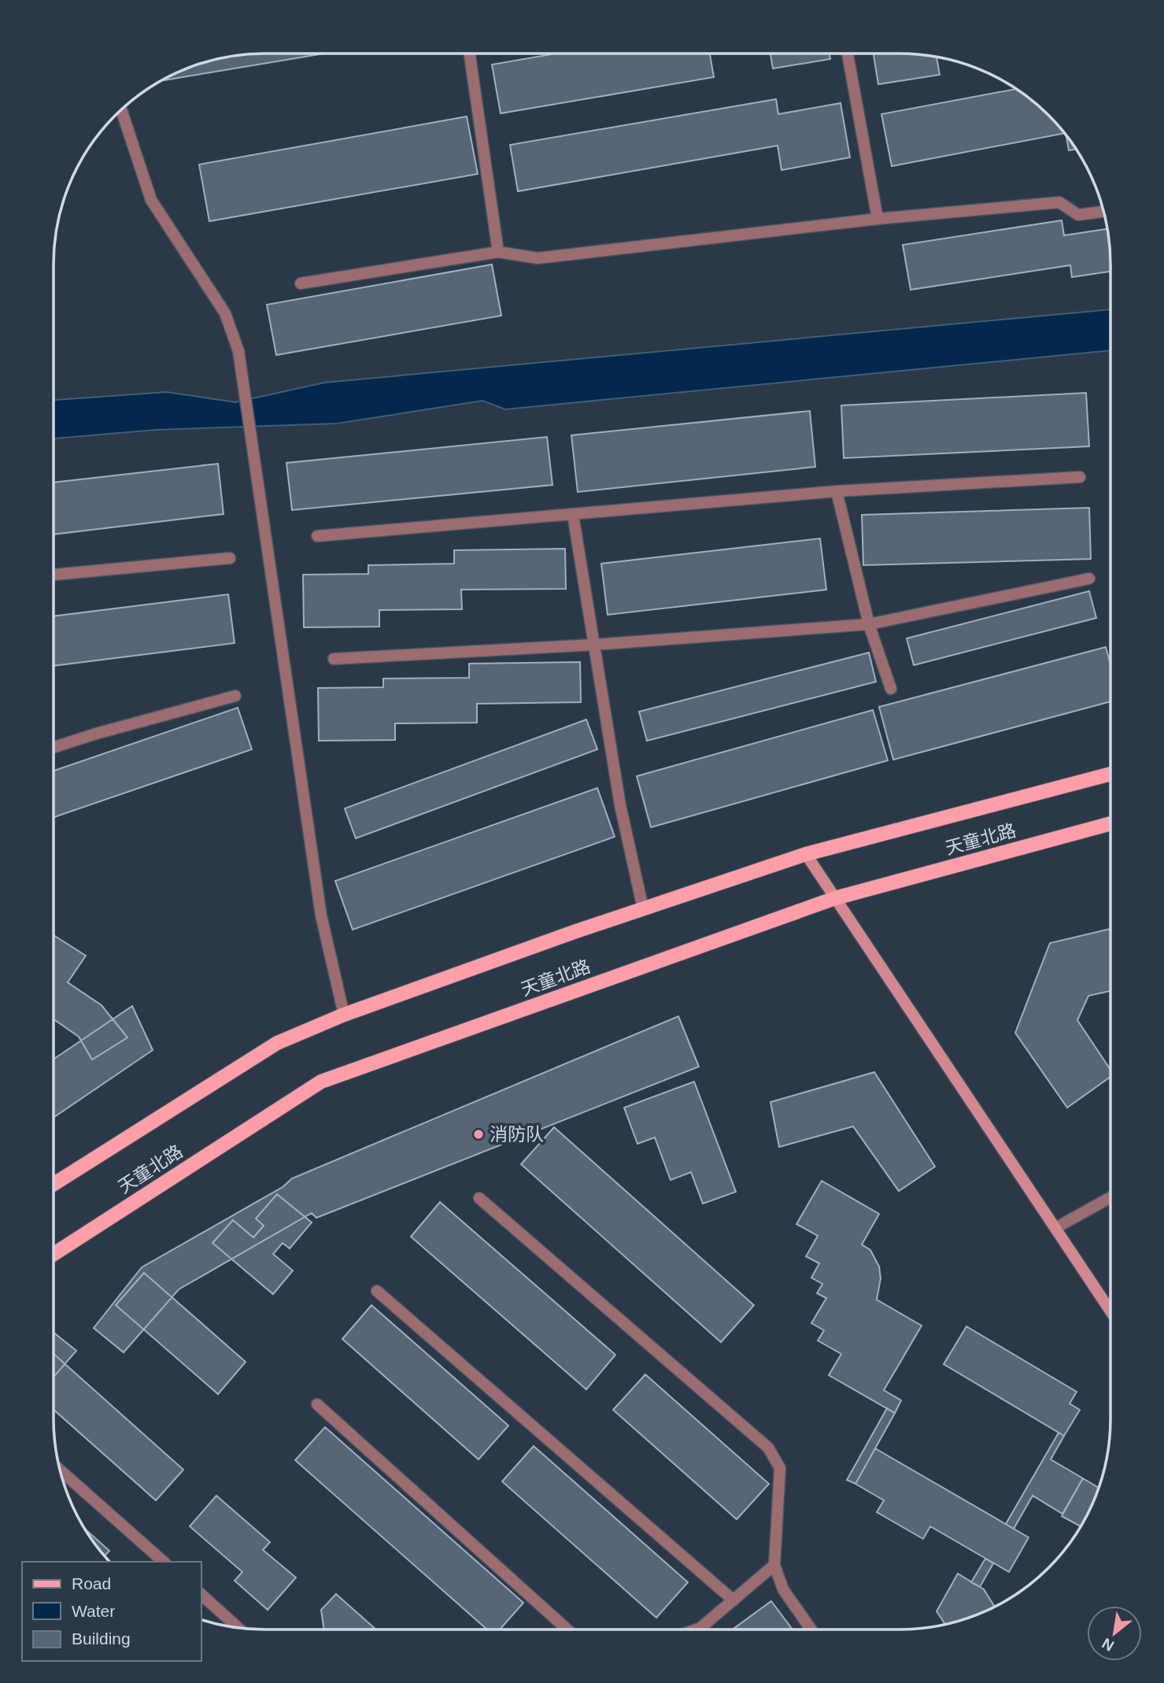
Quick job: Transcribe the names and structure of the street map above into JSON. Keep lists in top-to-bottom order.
{
  "streets": {
    "main road": ["天童北路"]
  },
  "places": ["消防队"],
  "legend": ["Road", "Water", "Building"],
  "north": "bottom left"
}
